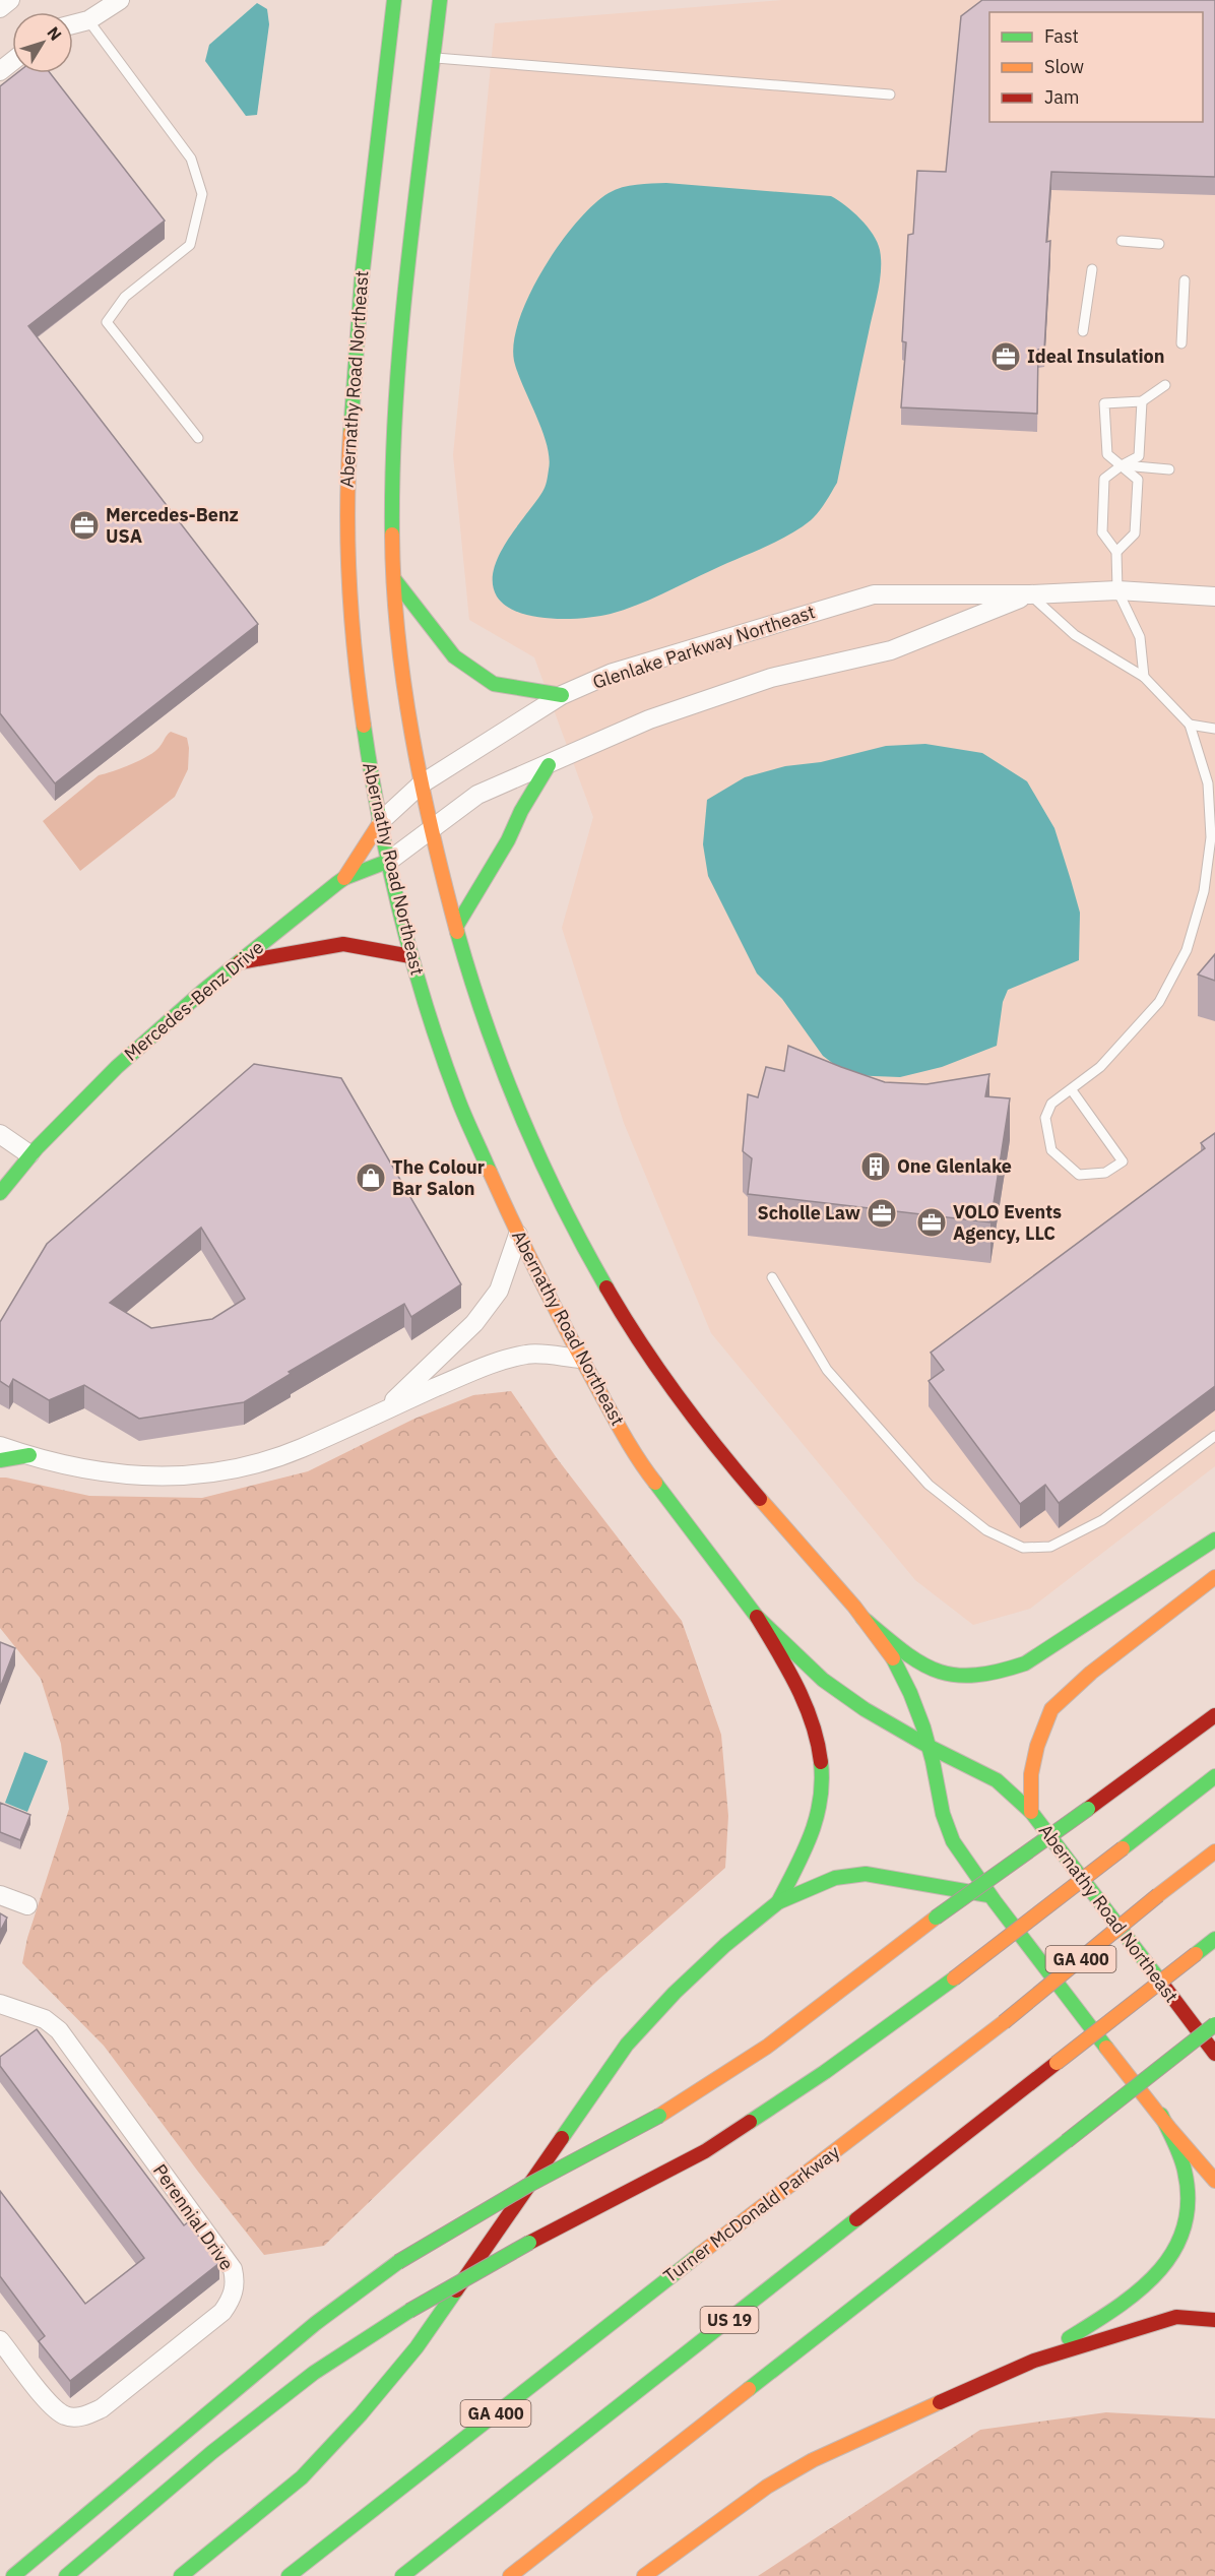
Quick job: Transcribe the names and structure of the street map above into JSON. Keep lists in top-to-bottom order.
{
  "streets": {
    "main road": [
      "Abernathy Road Northeast",
      "Mercedes-Benz Drive",
      "GA 400",
      "Turner McDonald Parkway",
      "US 19"
    ],
    "street": ["Glenlake Parkway Northeast", "Perennial Drive"]
  },
  "crossings": [
    ["Abernathy Road Northeast", "Glenlake Parkway Northeast"],
    ["Abernathy Road Northeast", "Mercedes-Benz Drive"],
    ["Glenlake Parkway Northeast", "Mercedes-Benz Drive"]
  ],
  "places": {
    "office": [
      "Ideal Insulation",
      "Mercedes-Benz USA",
      "Scholle Law",
      "VOLO Events Agency, LLC"
    ],
    "building": ["One Glenlake"],
    "shop": ["The Colour Bar Salon"]
  },
  "legend": ["Fast", "Slow", "Jam"],
  "north": "top right"
}
